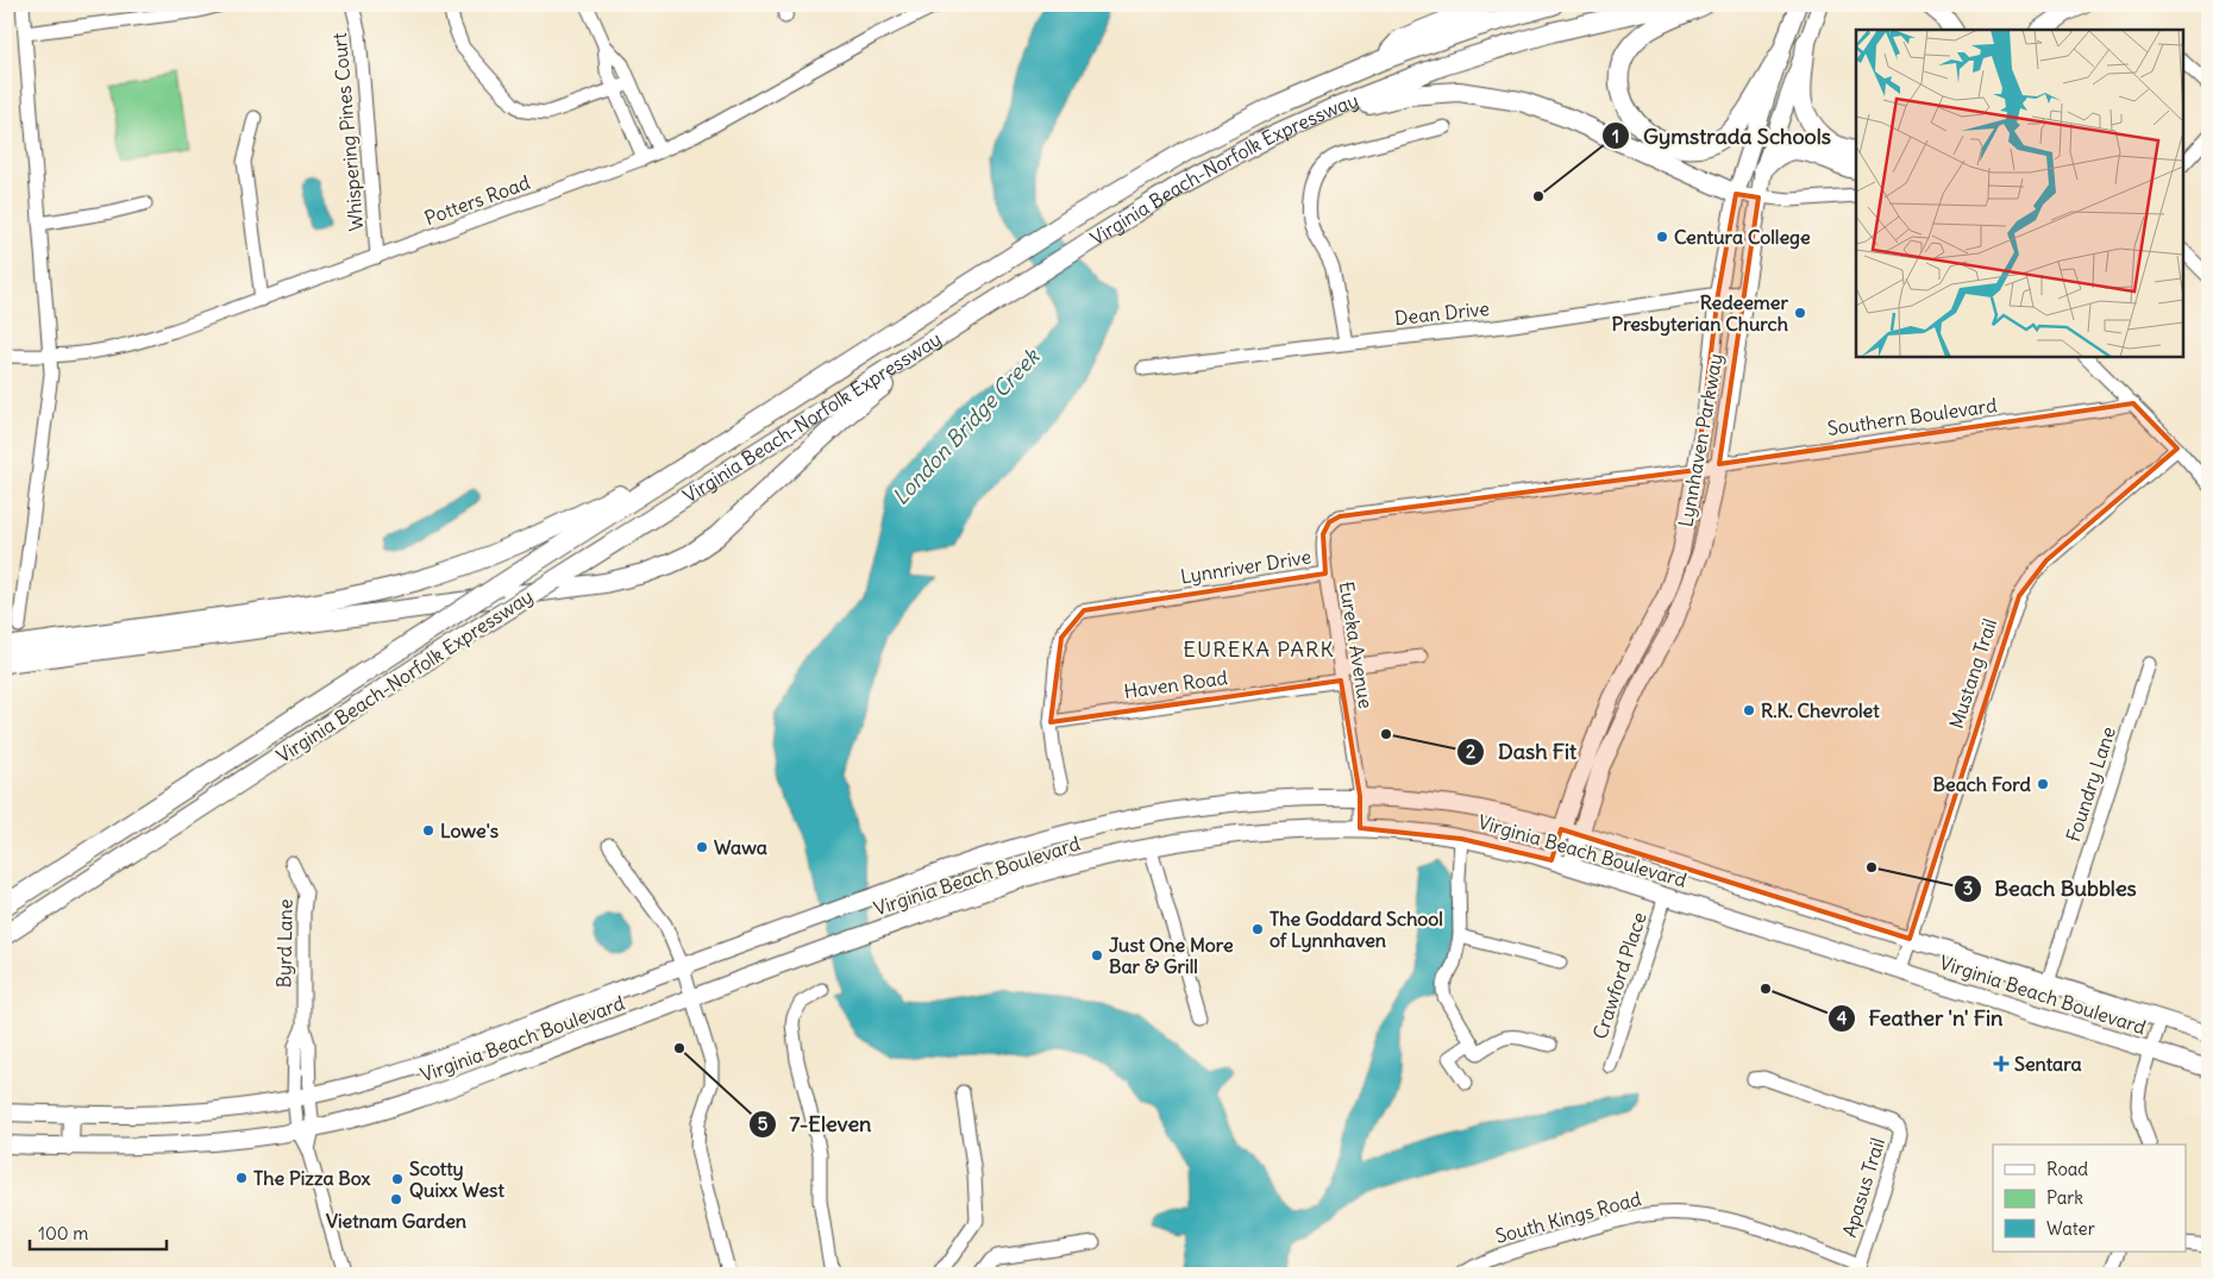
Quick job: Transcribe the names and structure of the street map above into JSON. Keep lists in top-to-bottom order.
{
  "streets": {
    "highway": ["Virginia Beach-Norfolk Expressway"],
    "main road": ["Lynnhaven Parkway", "Virginia Beach Boulevard"],
    "street": [
      "Whispering Pines Court",
      "Potters Road",
      "Dean Drive",
      "Southern Boulevard",
      "Lynnriver Drive",
      "Eureka Avenue",
      "Mustang Trail",
      "Haven Road",
      "Foundry Lane",
      "Byrd Lane",
      "Crawford Place",
      "Apasus Trail",
      "South Kings Road"
    ]
  },
  "crossings": [
    ["Whispering Pines Court", "Potters Road"],
    ["Dean Drive", "Lynnhaven Parkway"],
    ["Southern Boulevard", "Lynnhaven Parkway"],
    ["Southern Boulevard", "Lynnriver Drive"],
    ["Lynnhaven Parkway", "Lynnriver Drive"],
    ["Lynnhaven Parkway", "Virginia Beach Boulevard"],
    ["Lynnriver Drive", "Eureka Avenue"],
    ["Lynnriver Drive", "Haven Road"],
    ["Eureka Avenue", "Haven Road"],
    ["Eureka Avenue", "Virginia Beach Boulevard"],
    ["Mustang Trail", "Virginia Beach Boulevard"],
    ["Foundry Lane", "Virginia Beach Boulevard"],
    ["Virginia Beach Boulevard", "Byrd Lane"],
    ["Virginia Beach Boulevard", "Crawford Place"],
    ["Apasus Trail", "South Kings Road"]
  ],
  "districts": ["EUREKA PARK"],
  "water": ["London Bridge Creek"],
  "places": {
    "other": [
      "Gymstrada Schools",
      "Centura College",
      "Redeemer Presbyterian Church",
      "R.K. Chevrolet",
      "Dash Fit",
      "Beach Ford",
      "Lowe's",
      "Wawa",
      "Beach Bubbles",
      "The Goddard School of Lynnhaven",
      "Just One More Bar & Grill",
      "Feather 'n' Fin",
      "7-Eleven",
      "The Pizza Box",
      "Scotty Quixx West",
      "Vietnam Garden"
    ],
    "health": ["Sentara"]
  },
  "legend": ["Road", "Park", "Water"],
  "scale_bar": "100 m"
}
